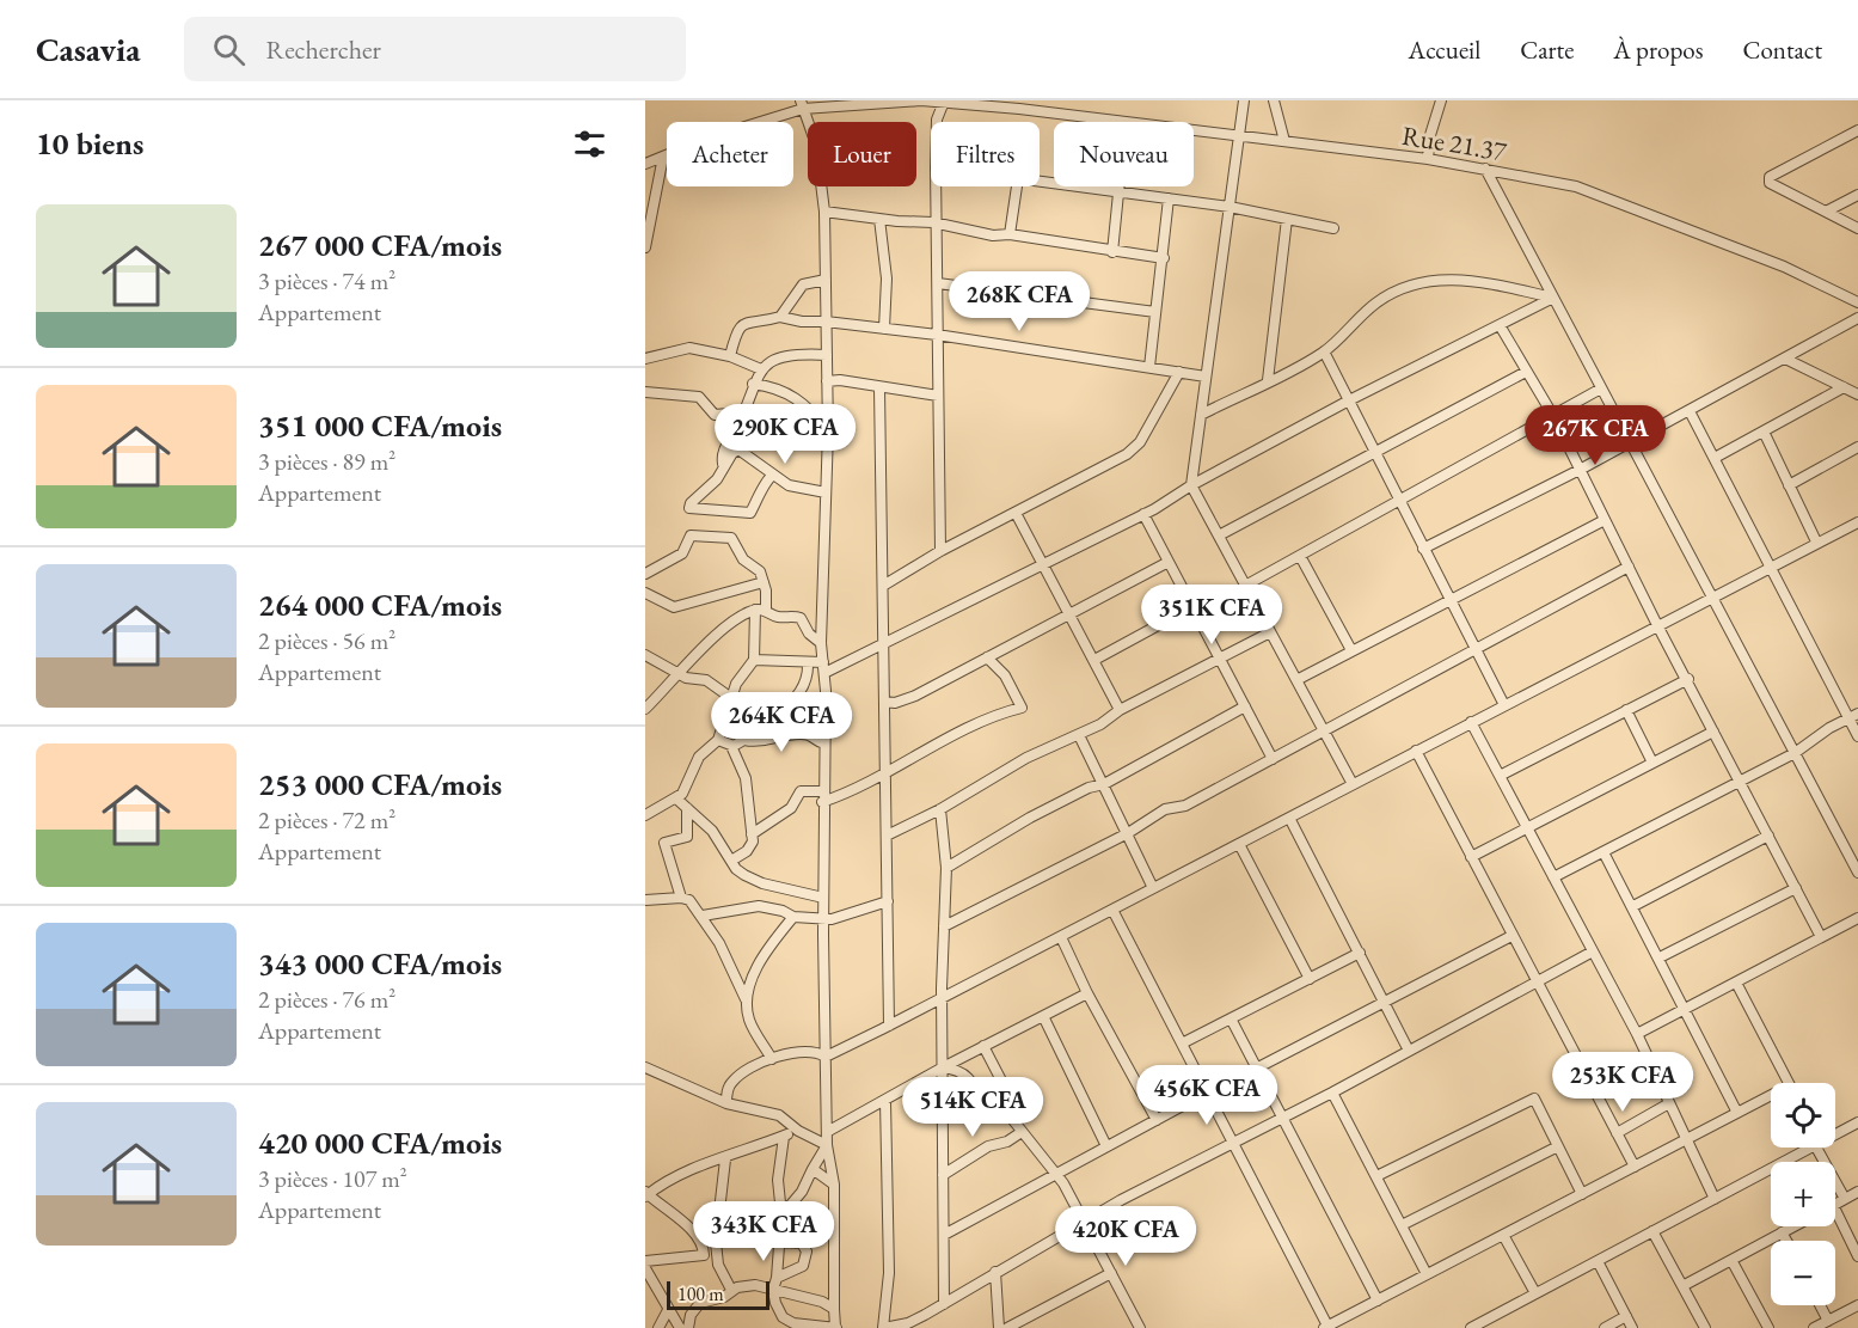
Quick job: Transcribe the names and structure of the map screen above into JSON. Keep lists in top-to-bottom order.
{
  "streets": {
    "street": ["Rue 21.37"]
  },
  "scale_bar": "100 m",
  "page": {
    "header": "Casavia",
    "search": "Rechercher",
    "nav": [
      "Accueil",
      "Carte",
      "À propos",
      "Contact"
    ],
    "heading": "10 biens",
    "chip": [
      "Acheter",
      "Louer",
      "Filtres",
      "Nouveau"
    ],
    "list": [
      {
        "name": "267 000 CFA/mois",
        "note": "3 pièces · 74 m² · Appartement"
      },
      {
        "name": "351 000 CFA/mois",
        "note": "3 pièces · 89 m² · Appartement"
      },
      {
        "name": "264 000 CFA/mois",
        "note": "2 pièces · 56 m² · Appartement"
      },
      {
        "name": "253 000 CFA/mois",
        "note": "2 pièces · 72 m² · Appartement"
      },
      {
        "name": "343 000 CFA/mois",
        "note": "2 pièces · 76 m² · Appartement"
      },
      {
        "name": "420 000 CFA/mois",
        "note": "3 pièces · 107 m² · Appartement"
      }
    ],
    "price": [
      "268K CFA",
      "290K CFA",
      "267K CFA",
      "351K CFA",
      "264K CFA",
      "253K CFA",
      "456K CFA",
      "514K CFA",
      "343K CFA",
      "420K CFA"
    ],
    "map_buttons": ["+", "−"],
    "scale": "100 m"
  }
}
